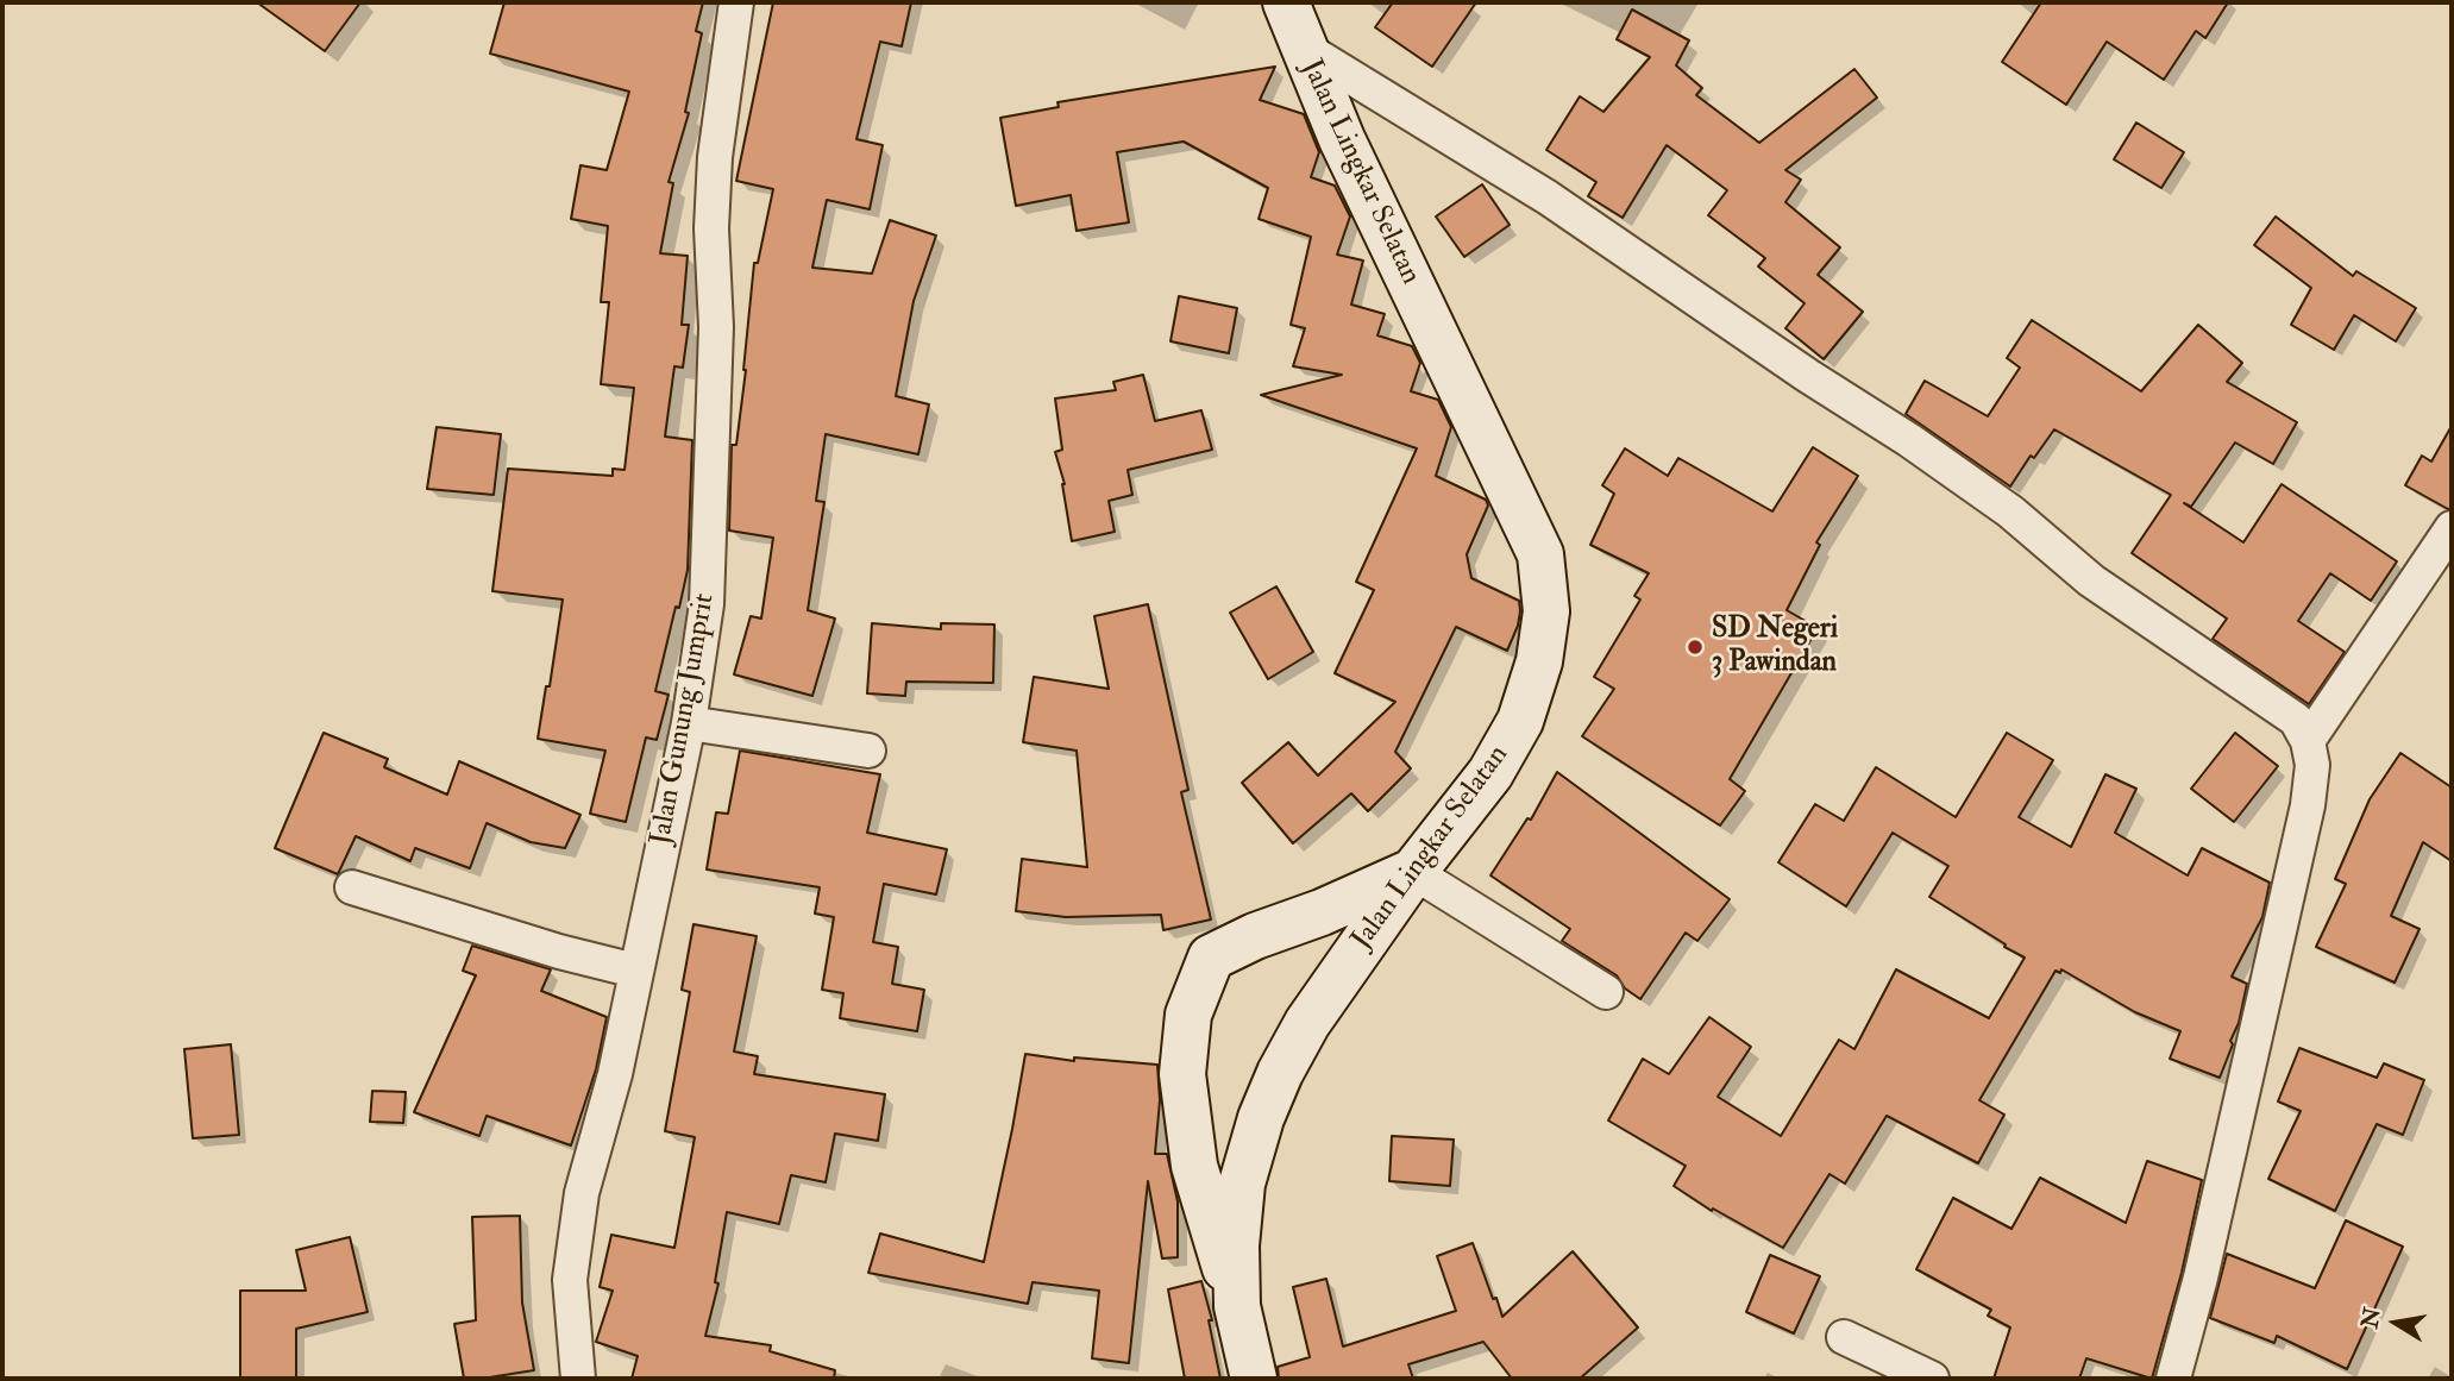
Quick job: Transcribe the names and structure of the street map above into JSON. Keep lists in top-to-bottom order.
{
  "streets": {
    "street": ["Jalan Lingkar Selatan", "Jalan Gunung Jumprit"]
  },
  "places": ["SD Negeri 3 Pawindan"],
  "north": "left"
}
